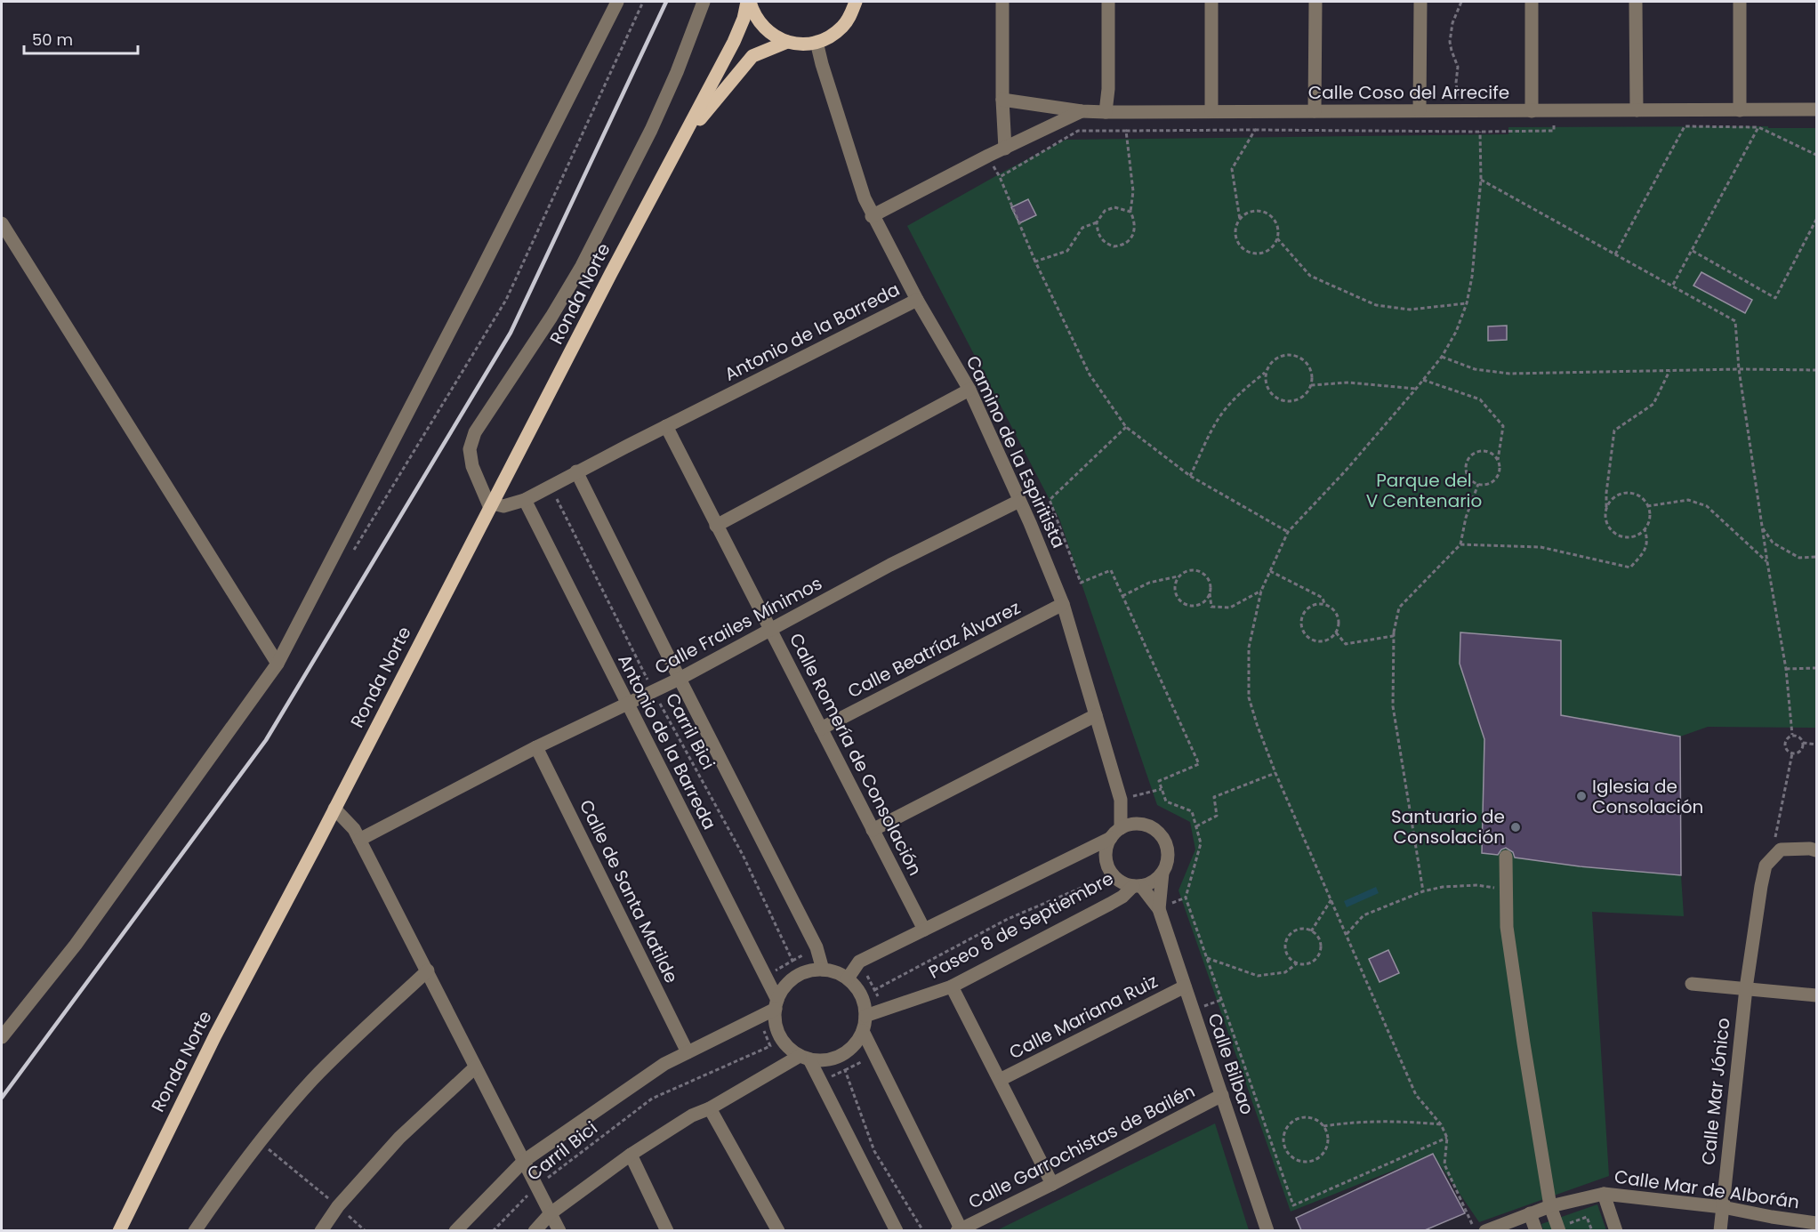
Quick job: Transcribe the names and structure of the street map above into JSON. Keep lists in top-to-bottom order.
{
  "streets": {
    "main road": ["Ronda Norte"],
    "street": [
      "Calle Coso del Arrecife",
      "Antonio de la Barreda",
      "Camino de la Espiritista",
      "Calle Frailes Mínimos",
      "Calle Beatríaz Álvarez",
      "Calle Romería de Consolación",
      "Calle de Santa Matilde",
      "Paseo 8 de Septiembre",
      "Calle Mariana Ruiz",
      "Calle Bilbao",
      "Calle Mar Jónico",
      "Calle Garrochistas de Bailén",
      "Calle Mar de Alborán"
    ],
    "path": ["Carril Bici"]
  },
  "crossings": [
    ["Ronda Norte", "Antonio de la Barreda"],
    ["Ronda Norte", "Camino de la Espiritista"],
    ["Antonio de la Barreda", "Camino de la Espiritista"],
    ["Antonio de la Barreda", "Calle Frailes Mínimos"],
    ["Antonio de la Barreda", "Carril Bici"],
    ["Antonio de la Barreda", "Calle Romería de Consolación"],
    ["Antonio de la Barreda", "Paseo 8 de Septiembre"],
    ["Camino de la Espiritista", "Calle Frailes Mínimos"],
    ["Camino de la Espiritista", "Calle Beatríaz Álvarez"],
    ["Camino de la Espiritista", "Paseo 8 de Septiembre"],
    ["Camino de la Espiritista", "Calle Bilbao"],
    ["Calle Frailes Mínimos", "Carril Bici"],
    ["Calle Frailes Mínimos", "Calle Romería de Consolación"],
    ["Calle Frailes Mínimos", "Calle de Santa Matilde"],
    ["Calle Beatríaz Álvarez", "Calle Romería de Consolación"],
    ["Paseo 8 de Septiembre", "Calle Bilbao"],
    ["Calle Mariana Ruiz", "Calle Bilbao"],
    ["Calle Bilbao", "Calle Garrochistas de Bailén"],
    ["Calle Mar Jónico", "Calle Mar de Alborán"]
  ],
  "parks": ["Parque del V Centenario"],
  "places": ["Iglesia de Consolación", "Santuario de Consolación"],
  "scale_bar": "50 m"
}
